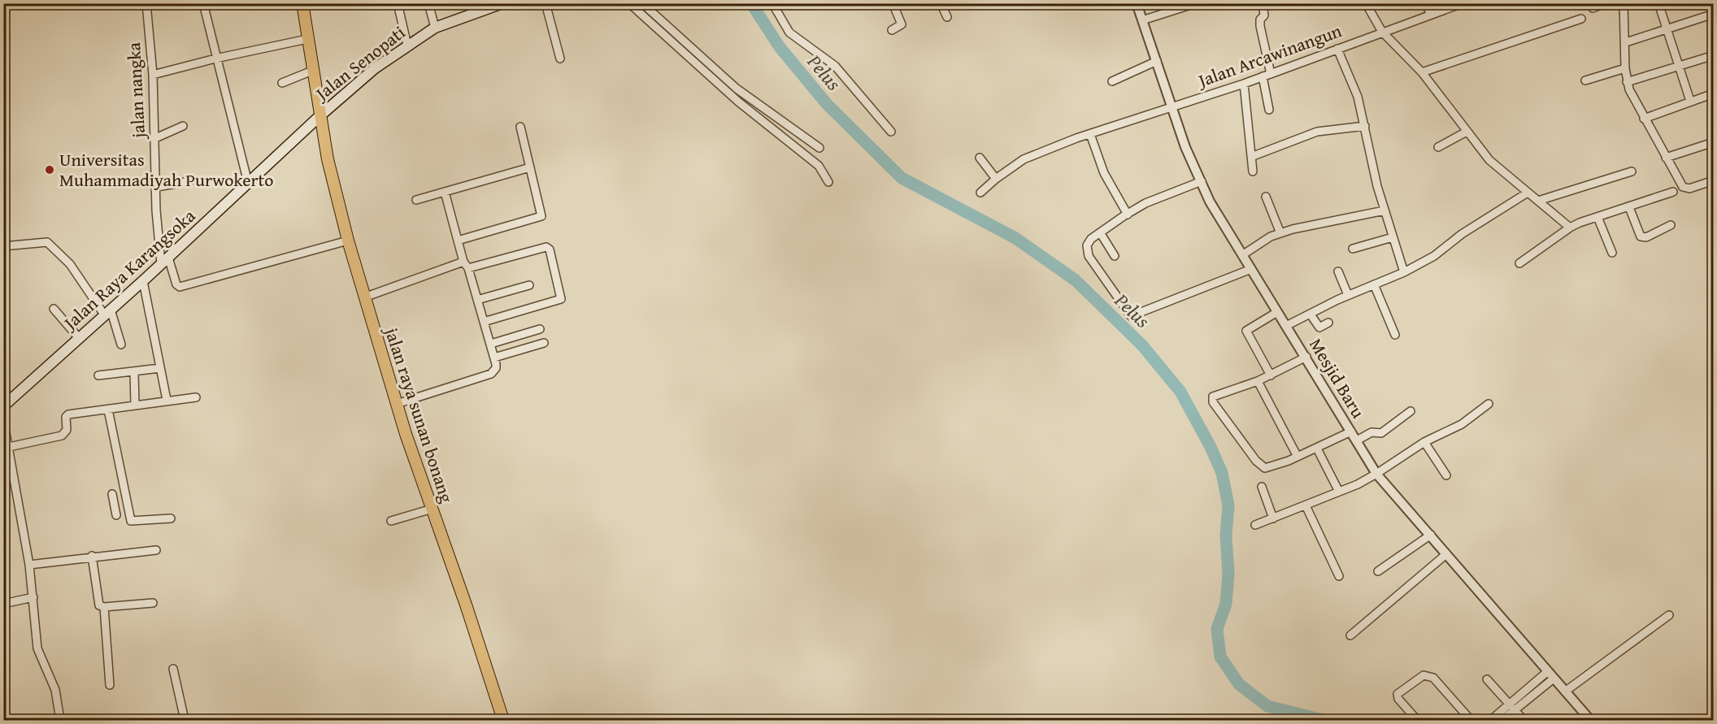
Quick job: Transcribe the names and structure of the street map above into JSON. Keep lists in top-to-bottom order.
{
  "streets": {
    "main road": ["Jalan Senopati", "Jalan Raya Karangsoka", "jalan raya sunan bonang"],
    "street": ["Jalan Arcawinangun", "jalan nangka", "Mesjid Baru"]
  },
  "crossings": [
    ["Jalan Arcawinangun", "Mesjid Baru"],
    ["Jalan Senopati", "Jalan Raya Karangsoka"],
    ["Jalan Senopati", "jalan raya sunan bonang"],
    ["jalan nangka", "Jalan Raya Karangsoka"],
    ["jalan nangka", "jalan raya sunan bonang"],
    ["Jalan Raya Karangsoka", "jalan raya sunan bonang"]
  ],
  "water": ["Pelus"],
  "places": ["Universitas Muhammadiyah Purwokerto"]
}
